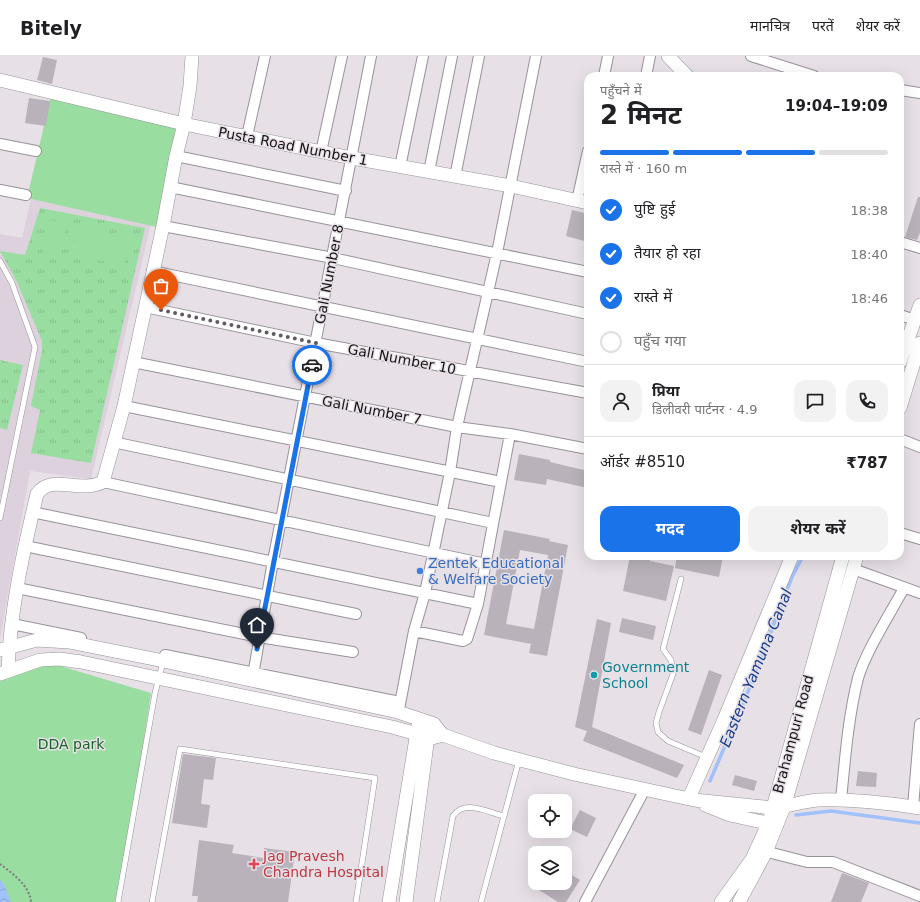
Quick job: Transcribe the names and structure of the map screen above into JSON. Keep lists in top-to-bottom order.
{
  "streets": {
    "street": [
      "Pusta Road Number 1",
      "Gali Number 8",
      "Gali Number 10",
      "Gali Number 7",
      "Brahampuri Road"
    ]
  },
  "crossings": [
    ["Pusta Road Number 1", "Gali Number 8"],
    ["Gali Number 8", "Gali Number 10"],
    ["Gali Number 8", "Gali Number 7"]
  ],
  "water": ["Eastern Yamuna Canal"],
  "parks": ["DDA park"],
  "places": {
    "other": ["Zentek Educational & Welfare Society", "Government School"],
    "health": ["Jag Pravesh Chandra Hospital"]
  },
  "page": {
    "header": "Bitely",
    "nav": ["मानचित्र", "परतें", "शेयर करें"],
    "heading": ["2 मिनट", "पहुँचने में", "19:04–19:09"],
    "panel": [
      "प्रिया",
      "डिलीवरी पार्टनर · 4.9",
      "ऑर्डर #8510",
      "₹787"
    ],
    "bar": "रास्ते में · 160 m",
    "list": [
      ["पुष्टि हुई", "18:38"],
      ["तैयार हो रहा", "18:40"],
      ["रास्ते में", "18:46"],
      "पहुँच गया"
    ],
    "buttons": ["मदद", "शेयर करें"]
  }
}
